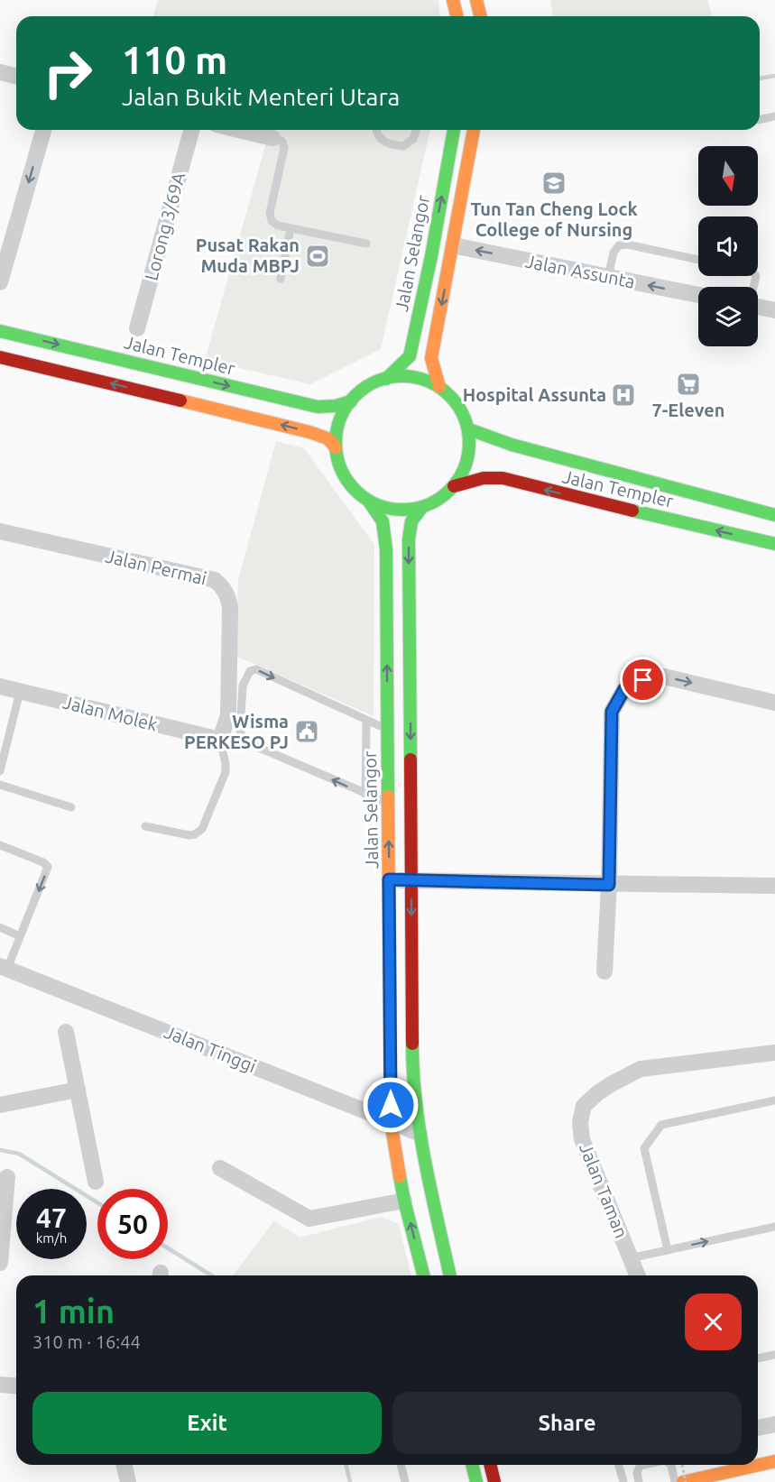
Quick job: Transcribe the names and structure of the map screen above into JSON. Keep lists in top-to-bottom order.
{
  "streets": {
    "main road": ["Jalan Selangor", "Jalan Templer"],
    "street": [
      "Lorong 3/69A",
      "Jalan Assunta",
      "Jalan Permai",
      "Jalan Molek",
      "Jalan Tinggi",
      "Jalan Taman"
    ]
  },
  "crossings": [
    ["Jalan Selangor", "Jalan Templer"],
    ["Jalan Selangor", "Jalan Tinggi"],
    ["Jalan Permai", "Jalan Molek"]
  ],
  "one_way": ["Jalan Assunta"],
  "places": {
    "school or university": ["Tun Tan Cheng Lock College of Nursing"],
    "sports": ["Pusat Rakan Muda MBPJ"],
    "supermarket": ["7-Eleven"],
    "hospital": ["Hospital Assunta"],
    "public building": ["Wisma PERKESO PJ"]
  },
  "north": "bottom",
  "page": {
    "turn": ["110 m", "Jalan Bukit Menteri Utara"],
    "speed": "47 km/h",
    "limit": "50",
    "heading": ["1 min", "310 m · 16:44"],
    "buttons": ["Exit", "Share"]
  }
}
